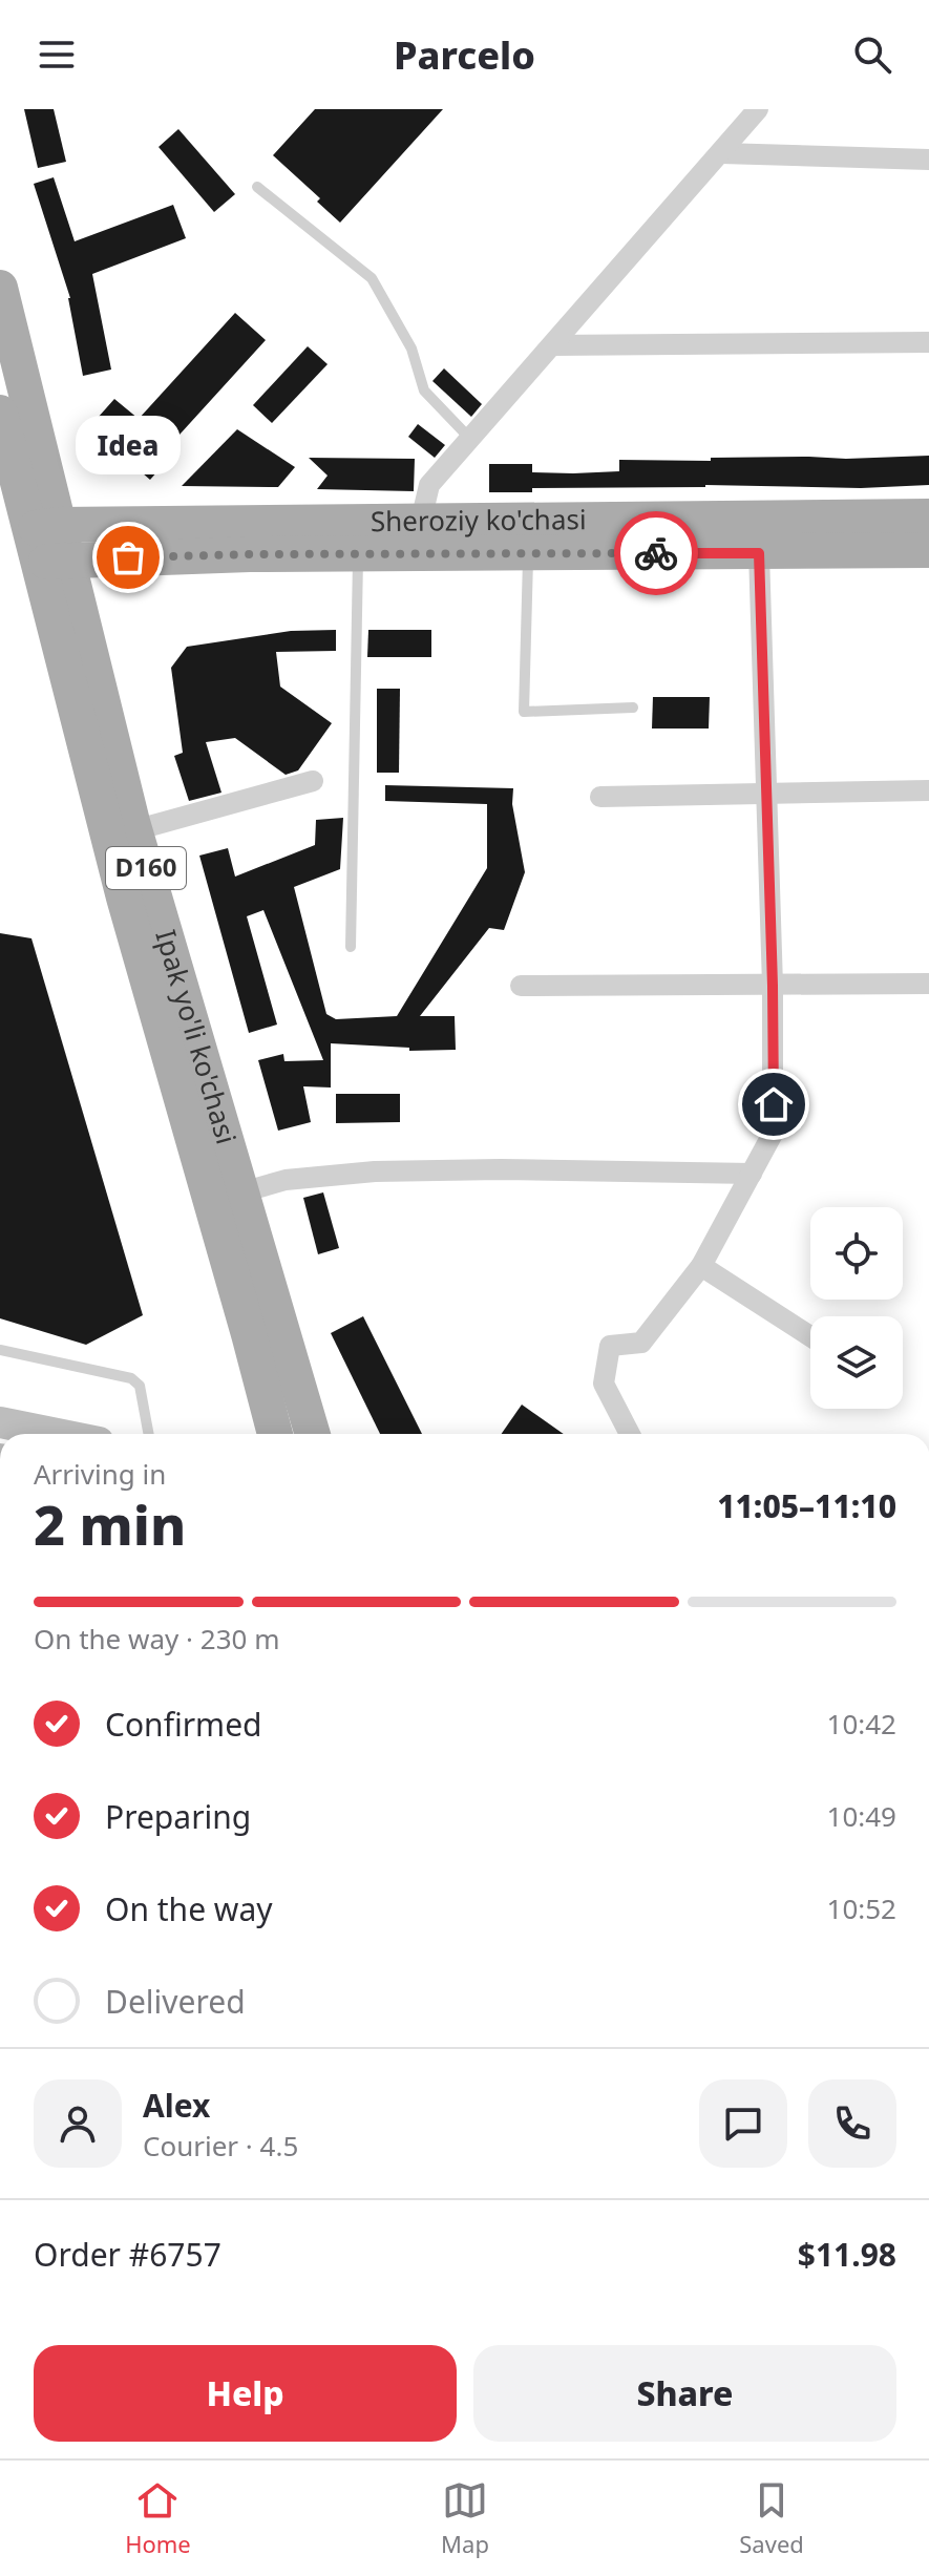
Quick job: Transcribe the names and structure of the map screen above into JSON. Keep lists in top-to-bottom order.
{
  "streets": {
    "main road": ["Sheroziy ko'chasi", "D160", "Ipak yo'li ko'chasi"]
  },
  "crossings": [
    ["Sheroziy ko'chasi", "Ipak yo'li ko'chasi"]
  ],
  "places": ["Idea"],
  "page": {
    "header": "Parcelo",
    "bubble": "Idea",
    "heading": ["2 min", "Arriving in", "11:05–11:10"],
    "panel": [
      "Alex",
      "Courier · 4.5",
      "Order #6757",
      "$11.98"
    ],
    "bar": "On the way · 230 m",
    "list": [
      ["Confirmed", "10:42"],
      ["Preparing", "10:49"],
      ["On the way", "10:52"],
      "Delivered"
    ],
    "buttons": ["Help", "Share"],
    "tabs": ["Home", "Map", "Saved"]
  }
}
